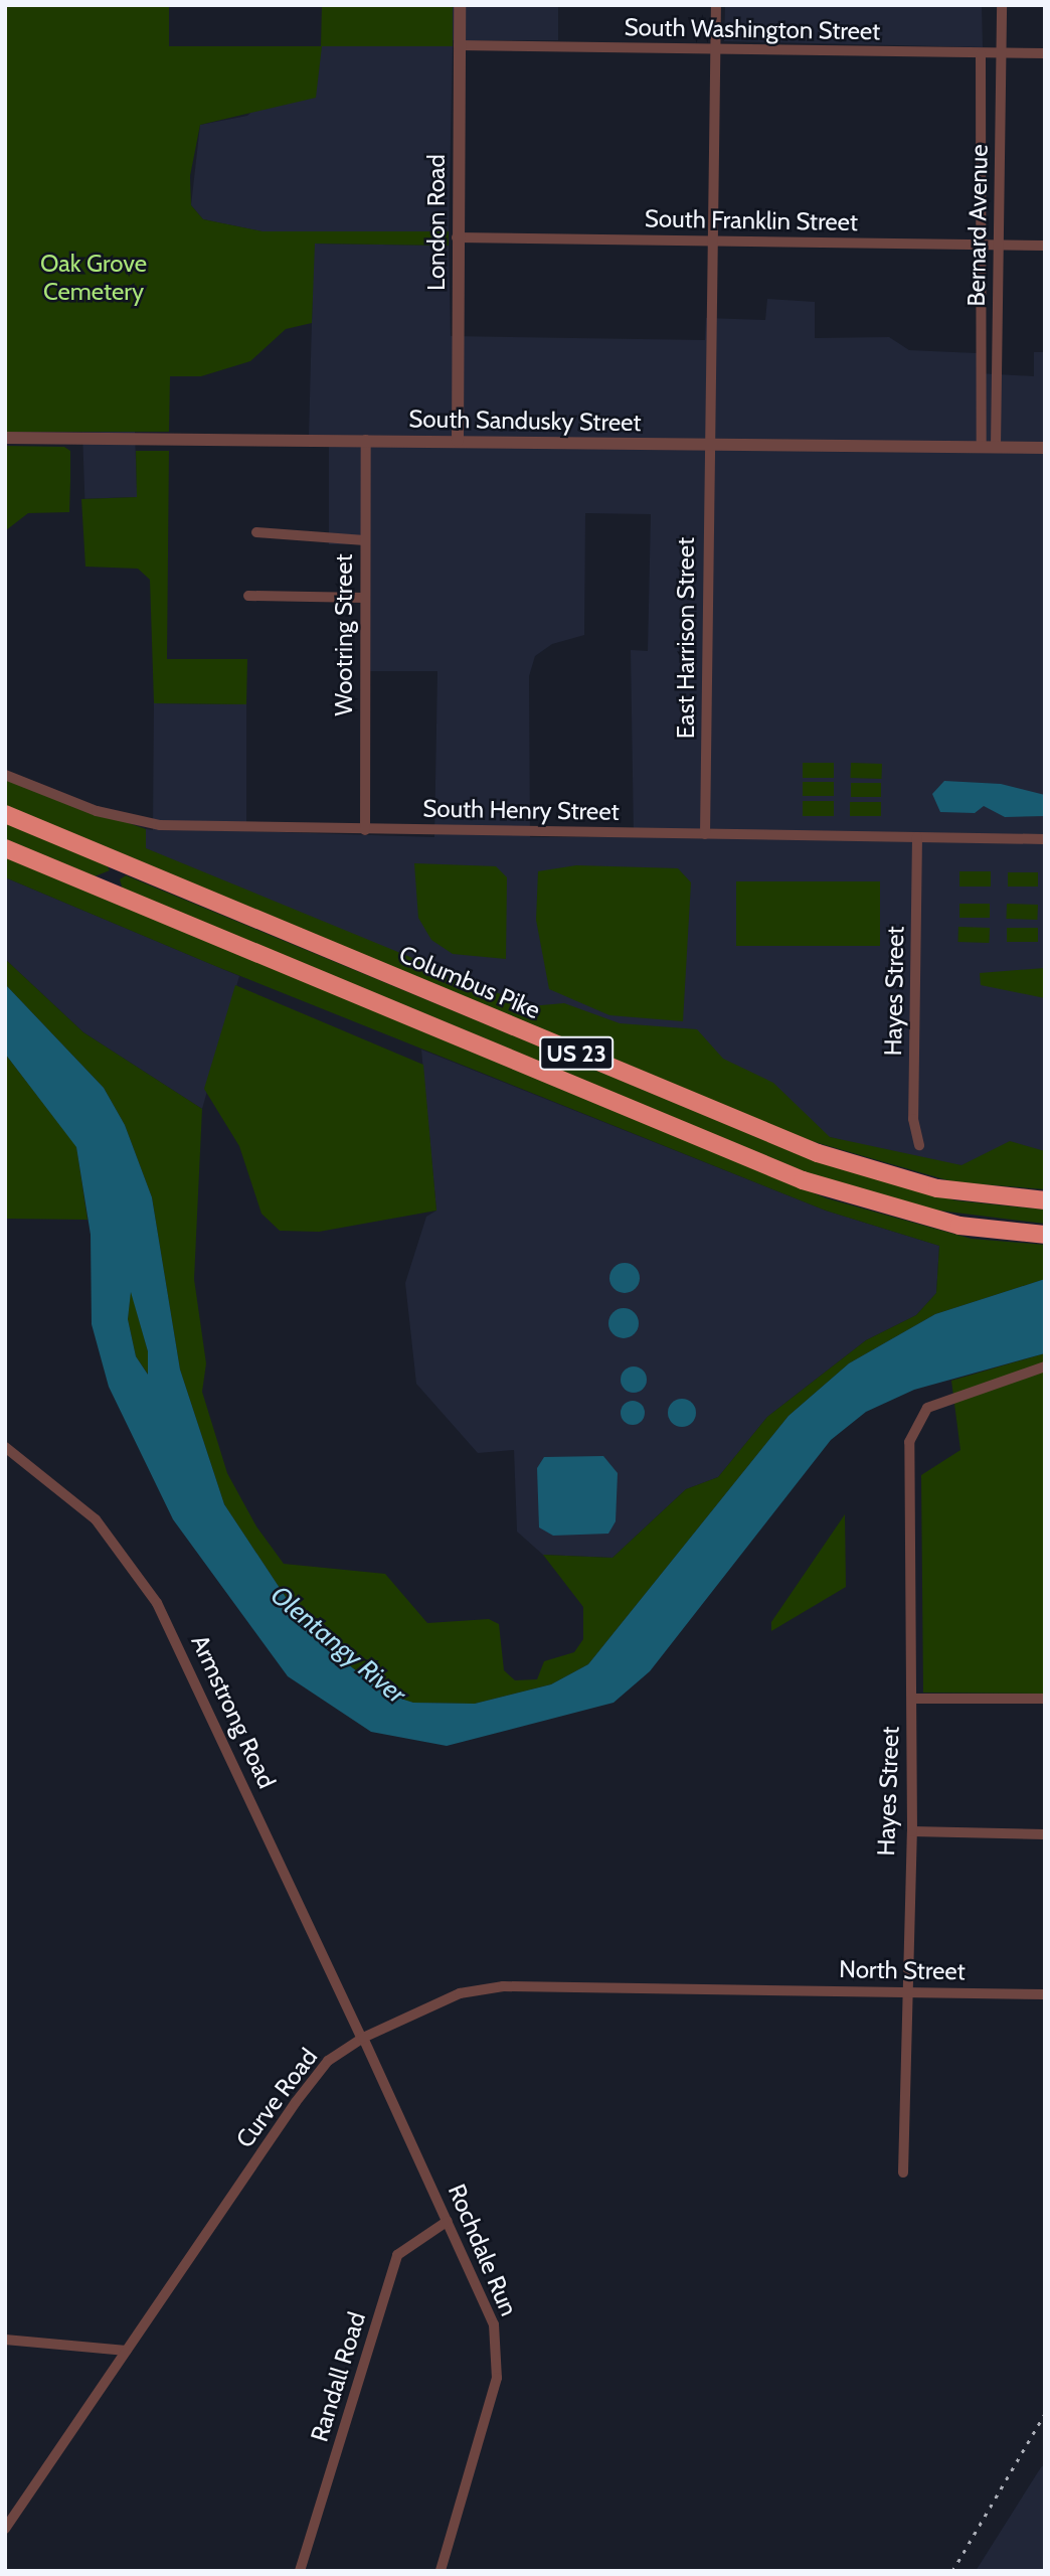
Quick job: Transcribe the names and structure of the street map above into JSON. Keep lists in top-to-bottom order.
{
  "streets": {
    "highway": ["Columbus Pike", "US 23"],
    "street": [
      "South Washington Street",
      "South Franklin Street",
      "London Road",
      "Bernard Avenue",
      "South Sandusky Street",
      "Wootring Street",
      "East Harrison Street",
      "South Henry Street",
      "Hayes Street",
      "Armstrong Road",
      "North Street",
      "Curve Road",
      "Rochdale Run",
      "Randall Road"
    ]
  },
  "crossings": [
    ["South Washington Street", "London Road"],
    ["South Washington Street", "Bernard Avenue"],
    ["South Washington Street", "East Harrison Street"],
    ["South Franklin Street", "London Road"],
    ["South Franklin Street", "Bernard Avenue"],
    ["South Franklin Street", "East Harrison Street"],
    ["London Road", "South Sandusky Street"],
    ["Bernard Avenue", "South Sandusky Street"],
    ["South Sandusky Street", "Wootring Street"],
    ["South Sandusky Street", "East Harrison Street"],
    ["Wootring Street", "South Henry Street"],
    ["East Harrison Street", "South Henry Street"],
    ["South Henry Street", "Hayes Street"],
    ["Hayes Street", "North Street"],
    ["Armstrong Road", "Curve Road"],
    ["Armstrong Road", "Rochdale Run"],
    ["North Street", "Curve Road"],
    ["Curve Road", "Rochdale Run"],
    ["Rochdale Run", "Randall Road"]
  ],
  "water": ["Olentangy River"],
  "parks": ["Oak Grove Cemetery"]
}
